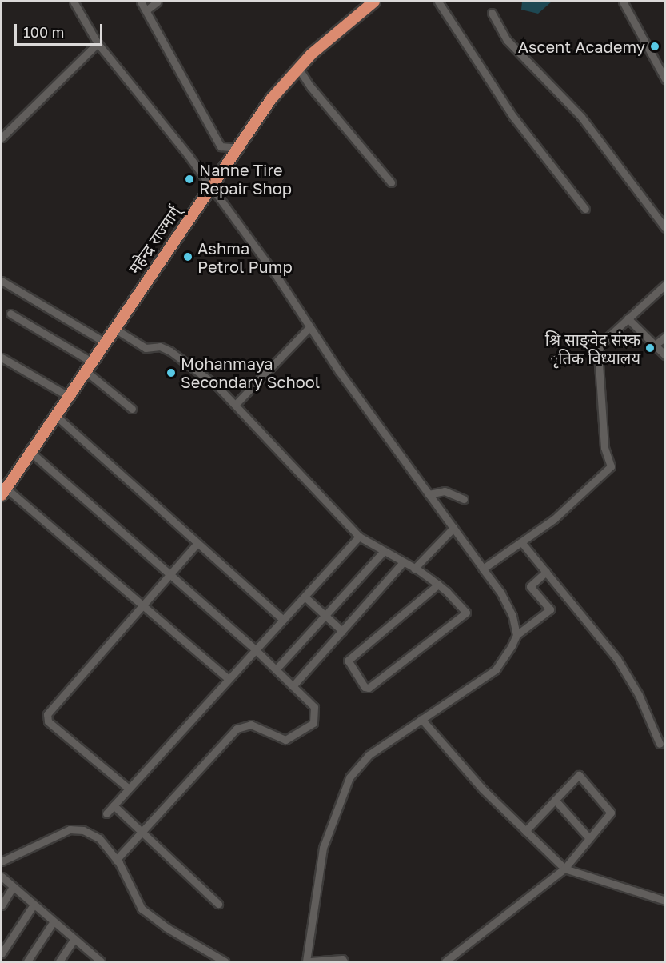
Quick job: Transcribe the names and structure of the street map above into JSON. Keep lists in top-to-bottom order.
{
  "streets": {
    "highway": ["महेन्द्र राज्मार्ग्"]
  },
  "places": [
    "Ascent Academy",
    "Nanne Tire Repair Shop",
    "Ashma Petrol Pump",
    "श्रि साङ्वेद संस्क ृतिक विध्यालय",
    "Mohanmaya Secondary School"
  ],
  "scale_bar": "100 m"
}
